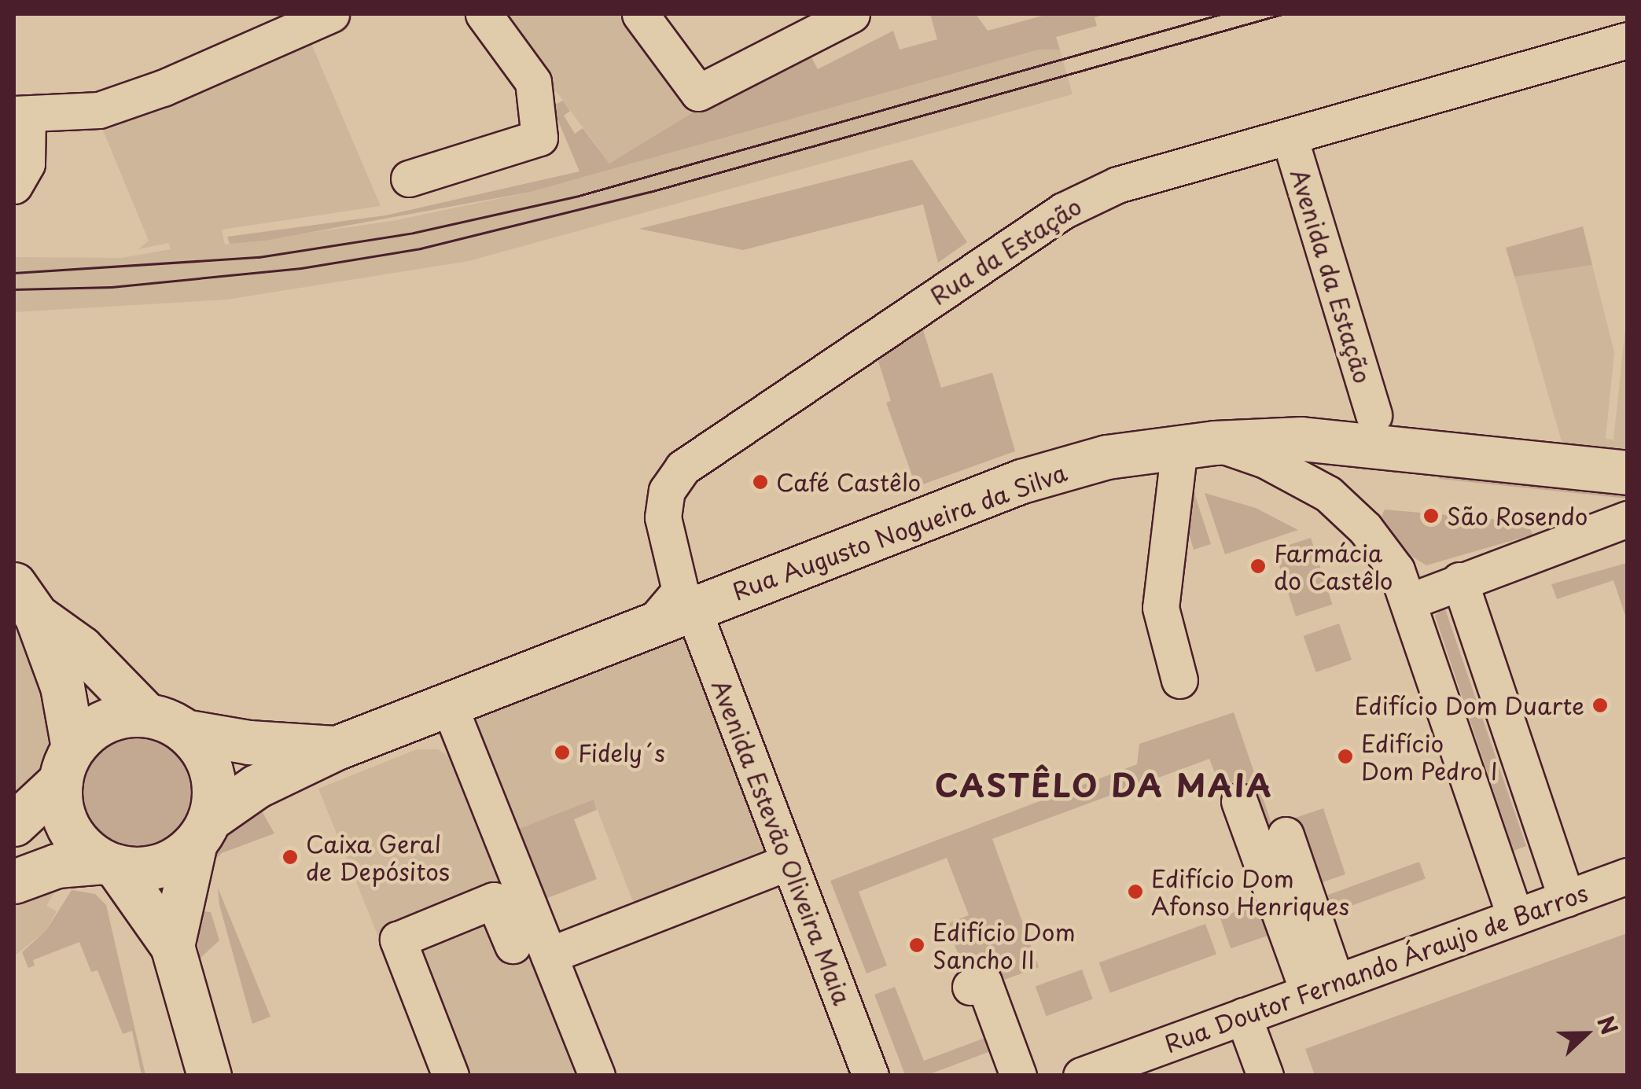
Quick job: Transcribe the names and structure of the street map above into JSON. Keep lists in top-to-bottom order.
{
  "streets": {
    "main road": ["Rua Augusto Nogueira da Silva"],
    "street": [
      "Rua da Estação",
      "Avenida da Estação",
      "Avenida Estevão Oliveira Maia",
      "Rua Doutor Fernando Áraujo de Barros"
    ]
  },
  "crossings": [
    ["Rua da Estação", "Avenida da Estação"],
    ["Rua da Estação", "Rua Augusto Nogueira da Silva"],
    ["Rua Augusto Nogueira da Silva", "Avenida Estevão Oliveira Maia"]
  ],
  "districts": ["CASTÊLO DA MAIA"],
  "places": [
    "Café Castêlo",
    "São Rosendo",
    "Farmácia do Castêlo",
    "Edifício Dom Duarte",
    "Fidely´s",
    "Edifício Dom Pedro I",
    "Caixa Geral de Depósitos",
    "Edifício Dom Afonso Henriques",
    "Edifício Dom Sancho II"
  ],
  "north": "right"
}
